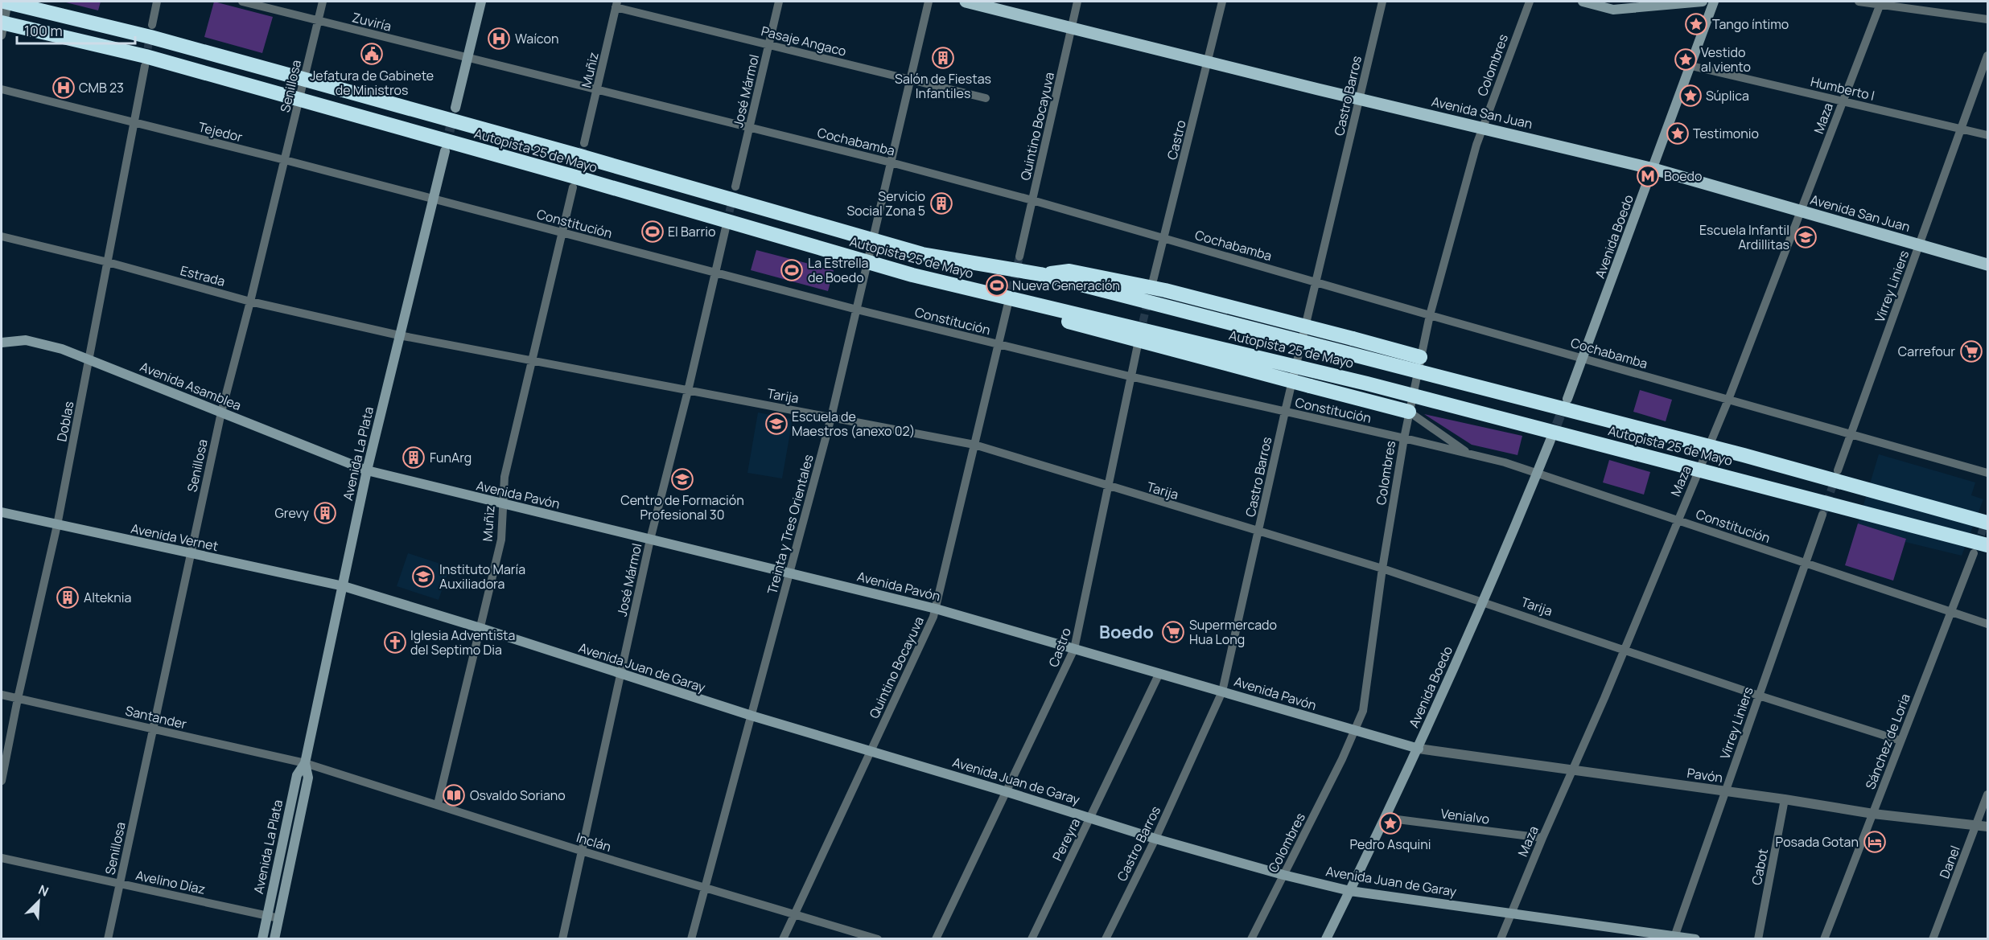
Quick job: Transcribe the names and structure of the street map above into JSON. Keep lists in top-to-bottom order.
{
  "streets": {
    "highway": ["Autopista 25 de Mayo"],
    "main road": [
      "Avenida San Juan",
      "Avenida Boedo",
      "Avenida Asamblea",
      "Avenida La Plata",
      "Avenida Pavón",
      "Avenida Vernet",
      "Avenida Juan de Garay"
    ],
    "street": [
      "Zuviría",
      "Pasaje Angaco",
      "Colombres",
      "Muñiz",
      "Senillosa",
      "Humberto I",
      "José Mármol",
      "Castro Barros",
      "Maza",
      "Quintino Bocayuva",
      "Tejedor",
      "Castro",
      "Cochabamba",
      "Constitución",
      "Estrada",
      "Virrey Liniers",
      "Tarija",
      "Doblas",
      "Treinta y Tres Orientales",
      "Santander",
      "Sánchez de Loria",
      "Pavón",
      "Venialvo",
      "Pereyra",
      "Inclán",
      "Danel",
      "Cabot",
      "Avelino Díaz"
    ]
  },
  "crossings": [
    ["Zuviría", "Senillosa"],
    ["Zuviría", "Cochabamba"],
    ["Pasaje Angaco", "Muñiz"],
    ["Pasaje Angaco", "José Mármol"],
    ["Pasaje Angaco", "Treinta y Tres Orientales"],
    ["Colombres", "Avenida San Juan"],
    ["Colombres", "Cochabamba"],
    ["Colombres", "Constitución"],
    ["Colombres", "Tarija"],
    ["Colombres", "Avenida Pavón"],
    ["Colombres", "Avenida Juan de Garay"],
    ["Muñiz", "Cochabamba"],
    ["Muñiz", "Constitución"],
    ["Muñiz", "Tarija"],
    ["Muñiz", "Avenida Pavón"],
    ["Muñiz", "Avenida Juan de Garay"],
    ["Muñiz", "Inclán"],
    ["Senillosa", "Tejedor"],
    ["Senillosa", "Estrada"],
    ["Senillosa", "Avenida Asamblea"],
    ["Senillosa", "Avenida Vernet"],
    ["Senillosa", "Santander"],
    ["Senillosa", "Avelino Díaz"],
    ["Humberto I", "Maza"],
    ["Humberto I", "Avenida Boedo"],
    ["Humberto I", "Virrey Liniers"],
    ["José Mármol", "Cochabamba"],
    ["José Mármol", "Constitución"],
    ["José Mármol", "Tarija"],
    ["José Mármol", "Avenida Pavón"],
    ["José Mármol", "Avenida Juan de Garay"],
    ["José Mármol", "Inclán"],
    ["Castro Barros", "Avenida San Juan"],
    ["Castro Barros", "Cochabamba"],
    ["Castro Barros", "Constitución"],
    ["Castro Barros", "Tarija"],
    ["Castro Barros", "Avenida Pavón"],
    ["Castro Barros", "Avenida Juan de Garay"],
    ["Avenida San Juan", "Maza"],
    ["Avenida San Juan", "Quintino Bocayuva"],
    ["Avenida San Juan", "Castro"],
    ["Avenida San Juan", "Avenida Boedo"],
    ["Avenida San Juan", "Virrey Liniers"],
    ["Maza", "Cochabamba"],
    ["Maza", "Constitución"],
    ["Maza", "Tarija"],
    ["Maza", "Avenida Juan de Garay"],
    ["Maza", "Pavón"],
    ["Maza", "Venialvo"],
    ["Quintino Bocayuva", "Cochabamba"],
    ["Quintino Bocayuva", "Constitución"],
    ["Quintino Bocayuva", "Tarija"],
    ["Quintino Bocayuva", "Avenida Pavón"],
    ["Quintino Bocayuva", "Avenida Juan de Garay"],
    ["Quintino Bocayuva", "Inclán"],
    ["Tejedor", "Constitución"],
    ["Tejedor", "Doblas"],
    ["Tejedor", "Avenida La Plata"],
    ["Castro", "Cochabamba"],
    ["Castro", "Constitución"],
    ["Castro", "Tarija"],
    ["Castro", "Avenida Pavón"],
    ["Castro", "Avenida Juan de Garay"],
    ["Cochabamba", "Avenida Boedo"],
    ["Cochabamba", "Virrey Liniers"],
    ["Cochabamba", "Treinta y Tres Orientales"],
    ["Constitución", "Avenida Boedo"],
    ["Constitución", "Virrey Liniers"],
    ["Constitución", "Avenida La Plata"],
    ["Constitución", "Treinta y Tres Orientales"],
    ["Constitución", "Sánchez de Loria"],
    ["Avenida Boedo", "Tarija"],
    ["Avenida Boedo", "Avenida Pavón"],
    ["Avenida Boedo", "Avenida Juan de Garay"],
    ["Avenida Boedo", "Pavón"],
    ["Avenida Boedo", "Venialvo"],
    ["Estrada", "Tarija"],
    ["Estrada", "Doblas"],
    ["Estrada", "Avenida La Plata"],
    ["Virrey Liniers", "Tarija"],
    ["Virrey Liniers", "Avenida Juan de Garay"],
    ["Virrey Liniers", "Pavón"],
    ["Avenida Asamblea", "Doblas"],
    ["Avenida Asamblea", "Avenida La Plata"],
    ["Avenida Asamblea", "Avenida Pavón"],
    ["Tarija", "Avenida La Plata"],
    ["Tarija", "Treinta y Tres Orientales"],
    ["Tarija", "Sánchez de Loria"],
    ["Doblas", "Avenida Vernet"],
    ["Doblas", "Santander"],
    ["Avenida La Plata", "Avenida Pavón"],
    ["Avenida La Plata", "Avenida Vernet"],
    ["Avenida La Plata", "Avenida Juan de Garay"],
    ["Avenida La Plata", "Santander"],
    ["Avenida La Plata", "Inclán"],
    ["Avenida La Plata", "Avelino Díaz"],
    ["Avenida Pavón", "Treinta y Tres Orientales"],
    ["Avenida Pavón", "Pavón"],
    ["Avenida Pavón", "Pereyra"],
    ["Treinta y Tres Orientales", "Avenida Juan de Garay"],
    ["Treinta y Tres Orientales", "Inclán"],
    ["Avenida Vernet", "Avenida Juan de Garay"],
    ["Avenida Juan de Garay", "Pereyra"],
    ["Santander", "Inclán"],
    ["Sánchez de Loria", "Pavón"],
    ["Pavón", "Danel"],
    ["Pavón", "Cabot"]
  ],
  "districts": ["Boedo"],
  "places": {
    "place": [
      "Tango íntimo",
      "Vestido al viento",
      "Súplica",
      "Testimonio",
      "Pedro Asquini"
    ],
    "hospital": ["Waícon", "CMB 23"],
    "public building": ["Jefatura de Gabinete de Ministros"],
    "building": [
      "Salón de Fiestas Infantiles",
      "Servicio Social Zona 5",
      "FunArg",
      "Grevy",
      "Alteknia"
    ],
    "metro station": ["Boedo"],
    "sports": ["El Barrio", "La Estrella de Boedo", "Nueva Generación"],
    "school or university": [
      "Escuela Infantil Ardillitas",
      "Escuela de Maestros (anexo 02)",
      "Centro de Formación Profesional 30",
      "Instituto María Auxiliadora"
    ],
    "supermarket": ["Carrefour", "Supermercado Hua Long"],
    "church": ["Iglesia Adventista del Septimo Dia"],
    "library": ["Osvaldo Soriano"],
    "hotel": ["Posada Gotan"]
  },
  "scale_bar": "100 m",
  "north": "top right"
}
